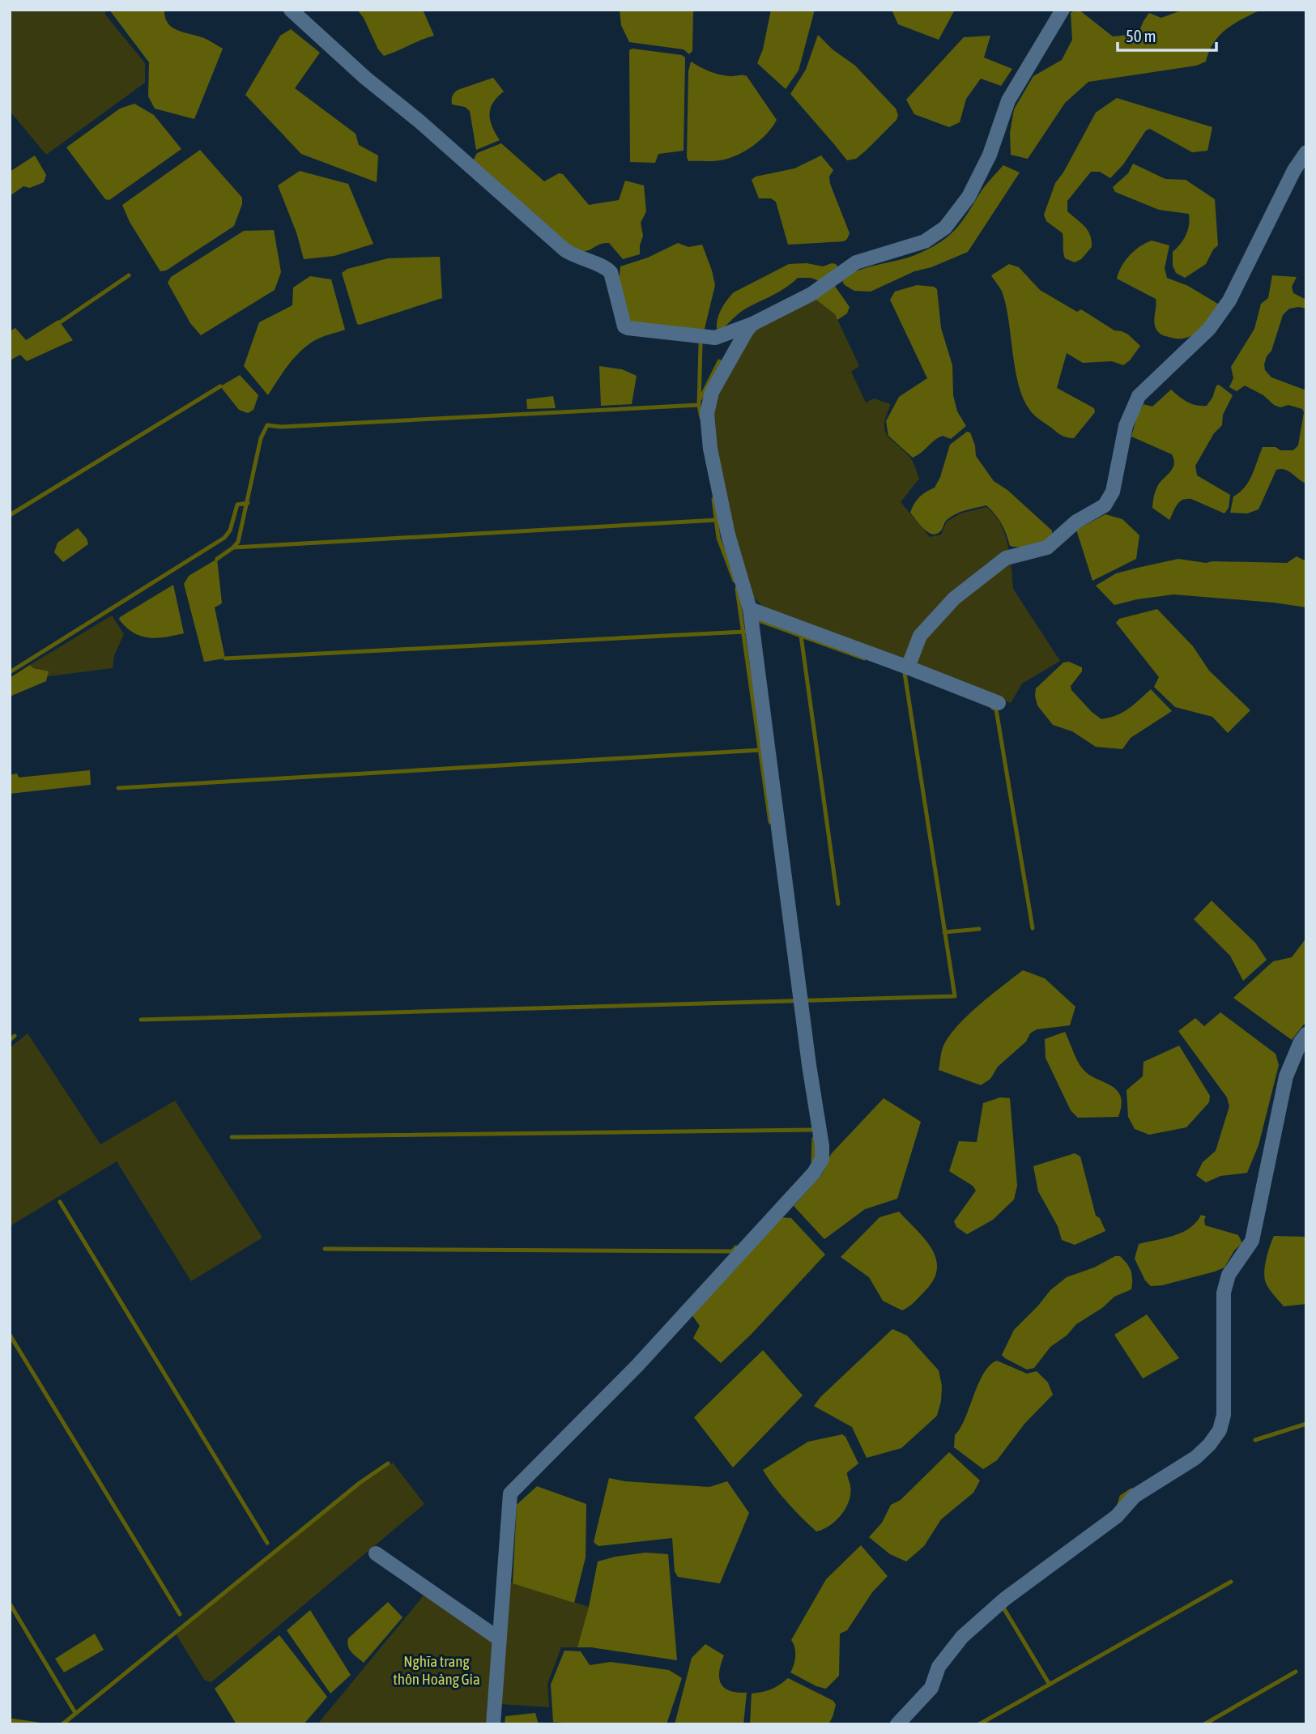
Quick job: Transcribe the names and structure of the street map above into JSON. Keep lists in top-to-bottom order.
{
  "parks": ["Nghĩa trang thôn Hoàng Gia"],
  "scale_bar": "50 m"
}
